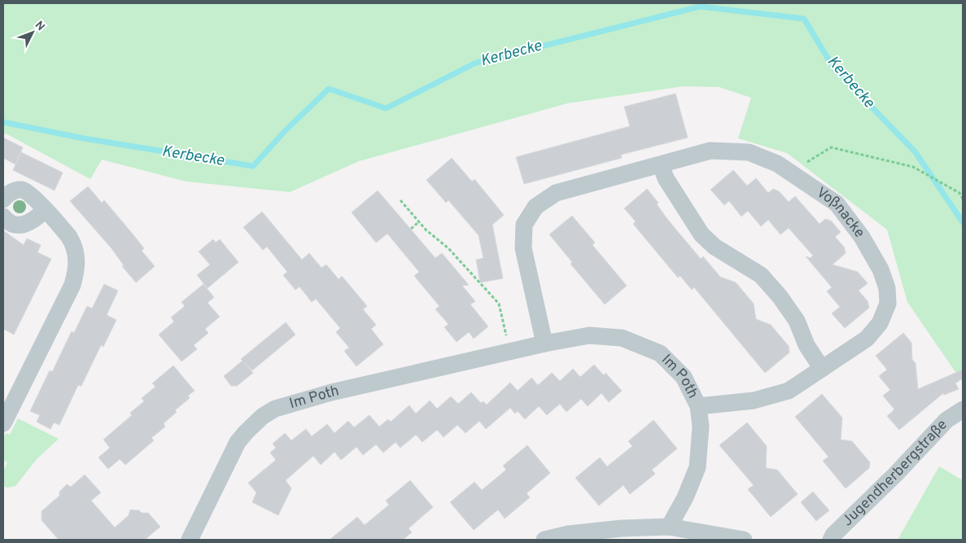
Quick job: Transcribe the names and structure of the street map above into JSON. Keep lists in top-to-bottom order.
{
  "streets": {
    "street": ["Voßnacke", "Im Poth", "Jugendherbergstraße"]
  },
  "crossings": [
    ["Voßnacke", "Im Poth"]
  ],
  "water": ["Kerbecke"],
  "north": "top right"
}
